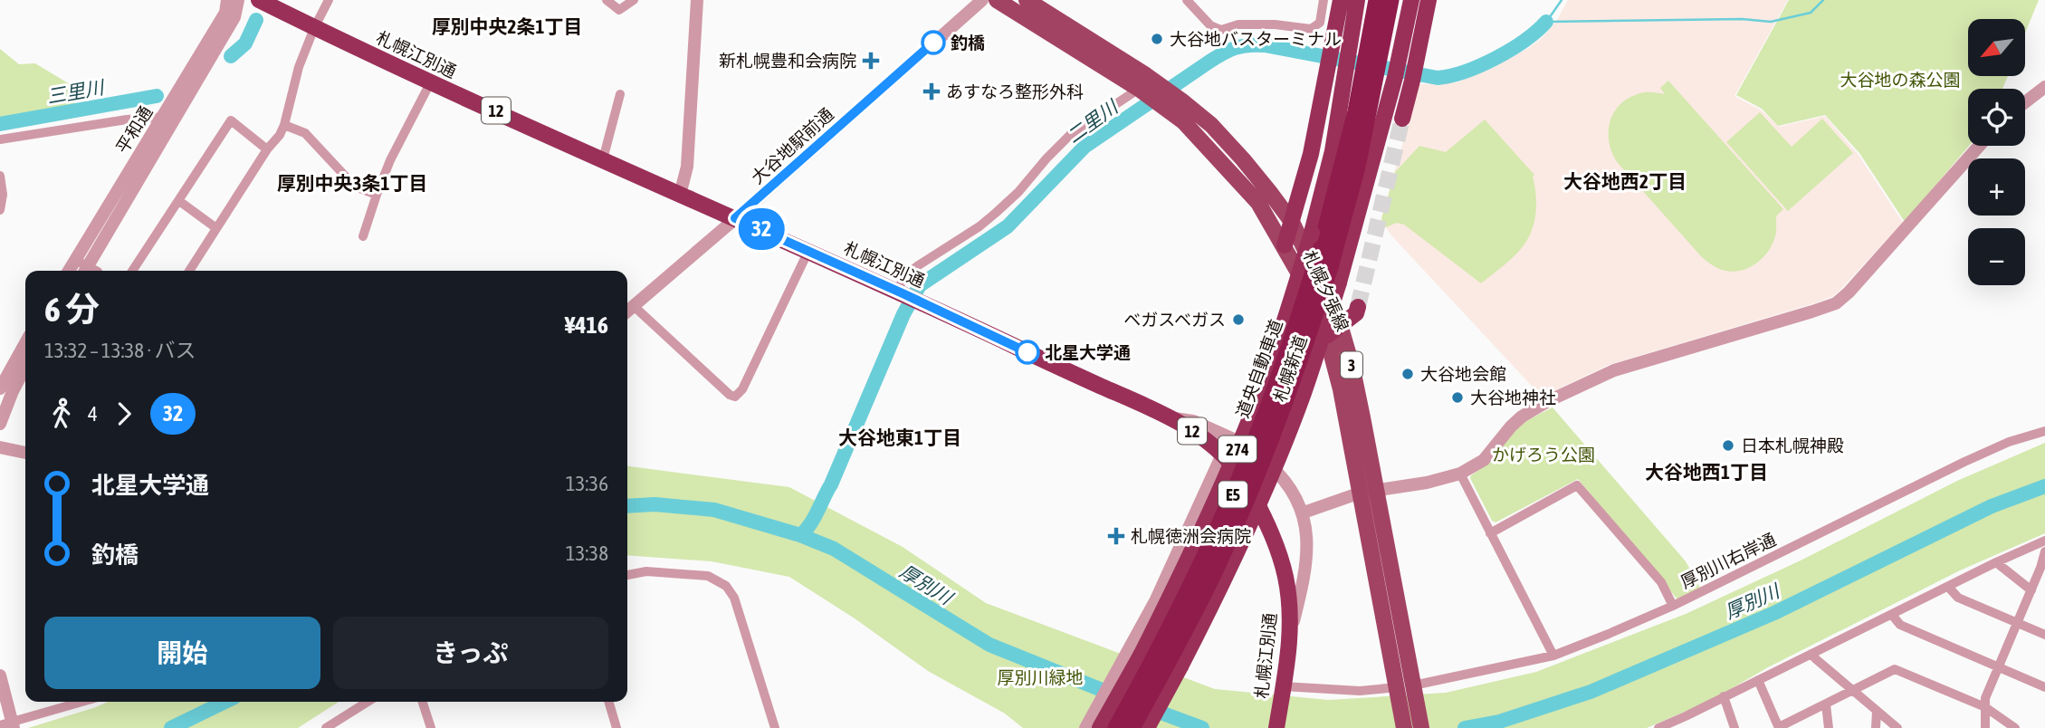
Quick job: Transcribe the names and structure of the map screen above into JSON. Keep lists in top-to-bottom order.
{
  "streets": {
    "highway": [
      "札幌江別通",
      "12",
      "道央自動車道",
      "札幌新道",
      "274",
      "E5"
    ],
    "main road": ["札幌夕張線", "3"],
    "street": ["平和通", "大谷地駅前通", "厚別川右岸通"]
  },
  "crossings": [
    ["札幌江別通", "大谷地駅前通"],
    ["札幌江別通", "厚別川右岸通"],
    ["札幌夕張線", "厚別川右岸通"],
    ["道央自動車道", "札幌新道"]
  ],
  "districts": [
    "厚別中央2条1丁目",
    "大谷地西2丁目",
    "厚別中央3条1丁目",
    "大谷地東1丁目",
    "大谷地西1丁目"
  ],
  "water": ["三里川", "二里川", "厚別川"],
  "parks": ["大谷地の森公園", "かげろう公園", "厚別川緑地"],
  "places": {
    "other": [
      "大谷地バスターミナル",
      "釣橋",
      "ベガスベガス",
      "北星大学通",
      "大谷地会館",
      "大谷地神社",
      "日本札幌神殿"
    ],
    "health": ["新札幌豊和会病院", "あすなろ整形外科", "札幌徳洲会病院"]
  },
  "lines": ["bus line 32"],
  "north": "bottom left",
  "page": {
    "on_map": "32",
    "map_buttons": ["+", "−"],
    "heading": ["6 分", "13:32 – 13:38 · バス", "¥416"],
    "legs": ["4", "32"],
    "list": [
      {
        "name": "北星大学通",
        "value": "13:36"
      },
      {
        "name": "釣橋",
        "value": "13:38"
      }
    ],
    "buttons": ["開始", "きっぷ"]
  }
}
